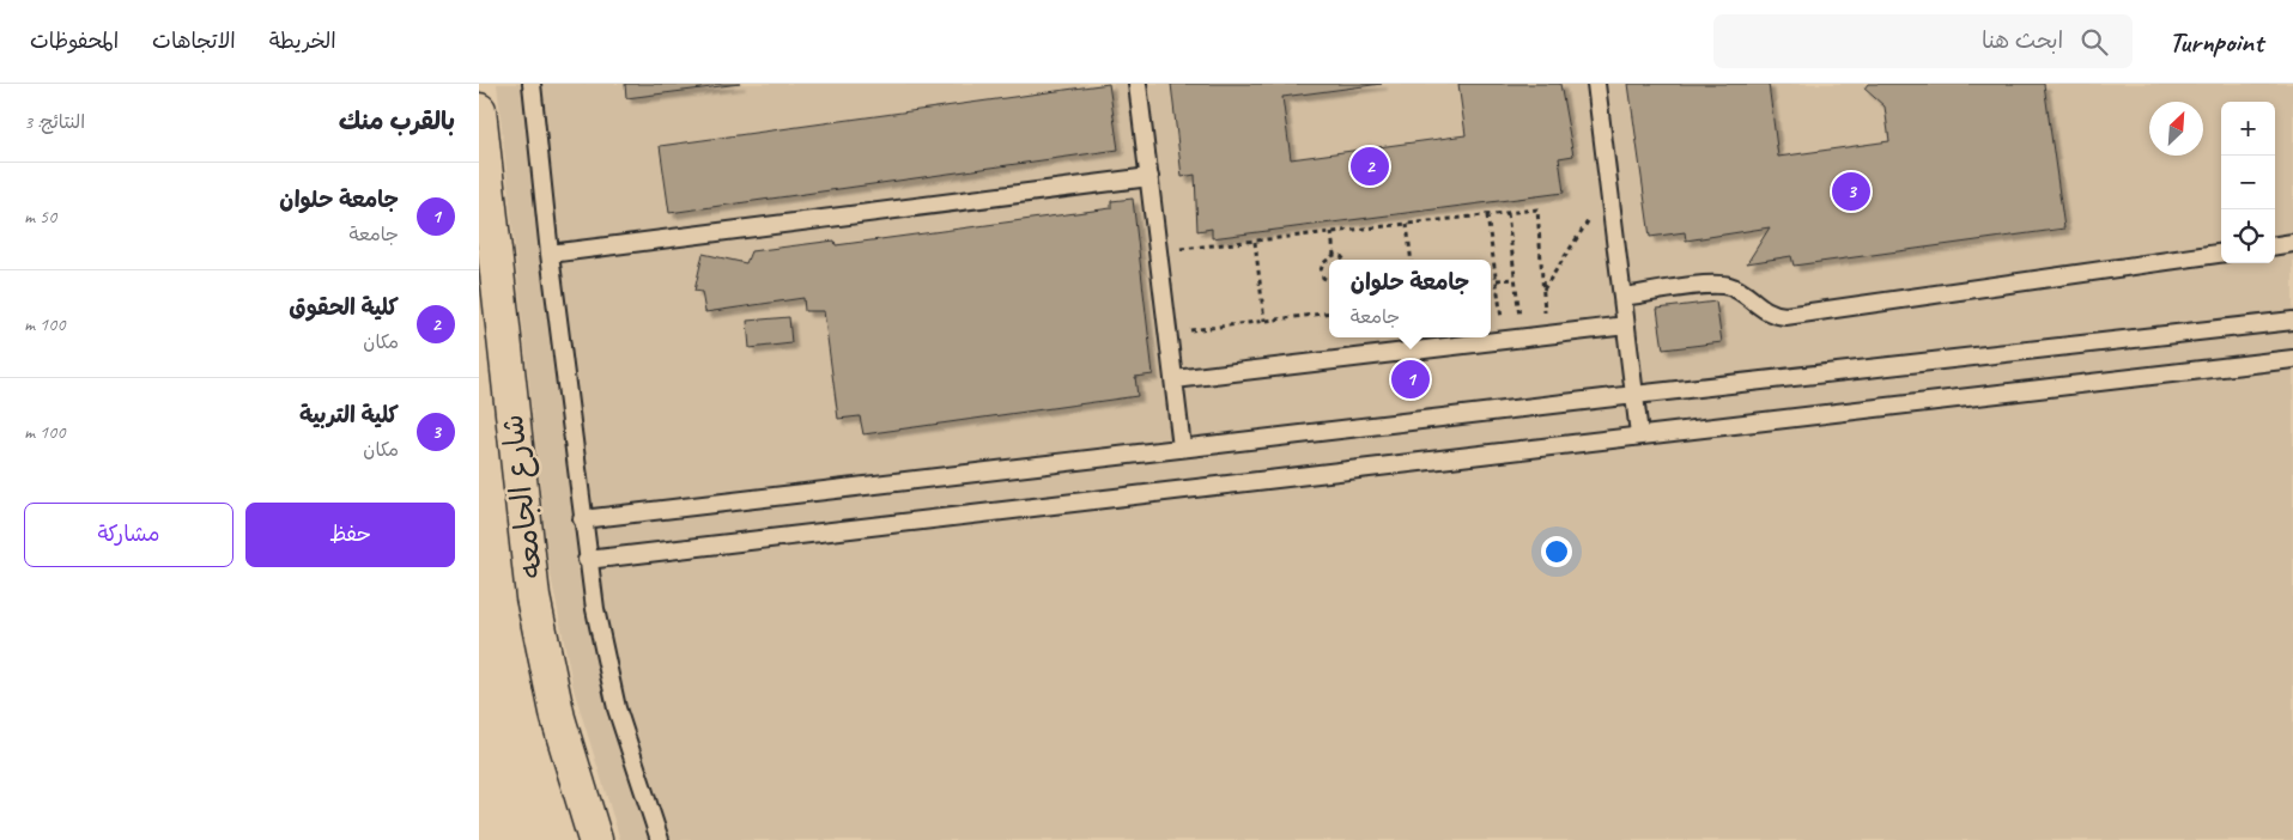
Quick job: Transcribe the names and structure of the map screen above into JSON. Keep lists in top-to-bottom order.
{
  "streets": {
    "street": ["شارع الجامعه"]
  },
  "north": "top right",
  "page": {
    "header": "Turnpoint",
    "search": "ابحث هنا",
    "nav": ["الخريطة", "الاتجاهات", "المحفوظات"],
    "heading": ["بالقرب منك", "النتائج: 3"],
    "map_buttons": ["+", "−"],
    "pins": ["2", "3", "1"],
    "list": [
      {
        "mark": "1",
        "name": "جامعة حلوان",
        "note": "جامعة",
        "value": "50 m"
      },
      {
        "mark": "2",
        "name": "كلية الحقوق",
        "note": "مكان",
        "value": "100 m"
      },
      {
        "mark": "3",
        "name": "كلية التربية",
        "note": "مكان",
        "value": "100 m"
      }
    ],
    "popup": ["جامعة حلوان", "جامعة"],
    "buttons": ["حفظ", "مشاركة"]
  }
}
